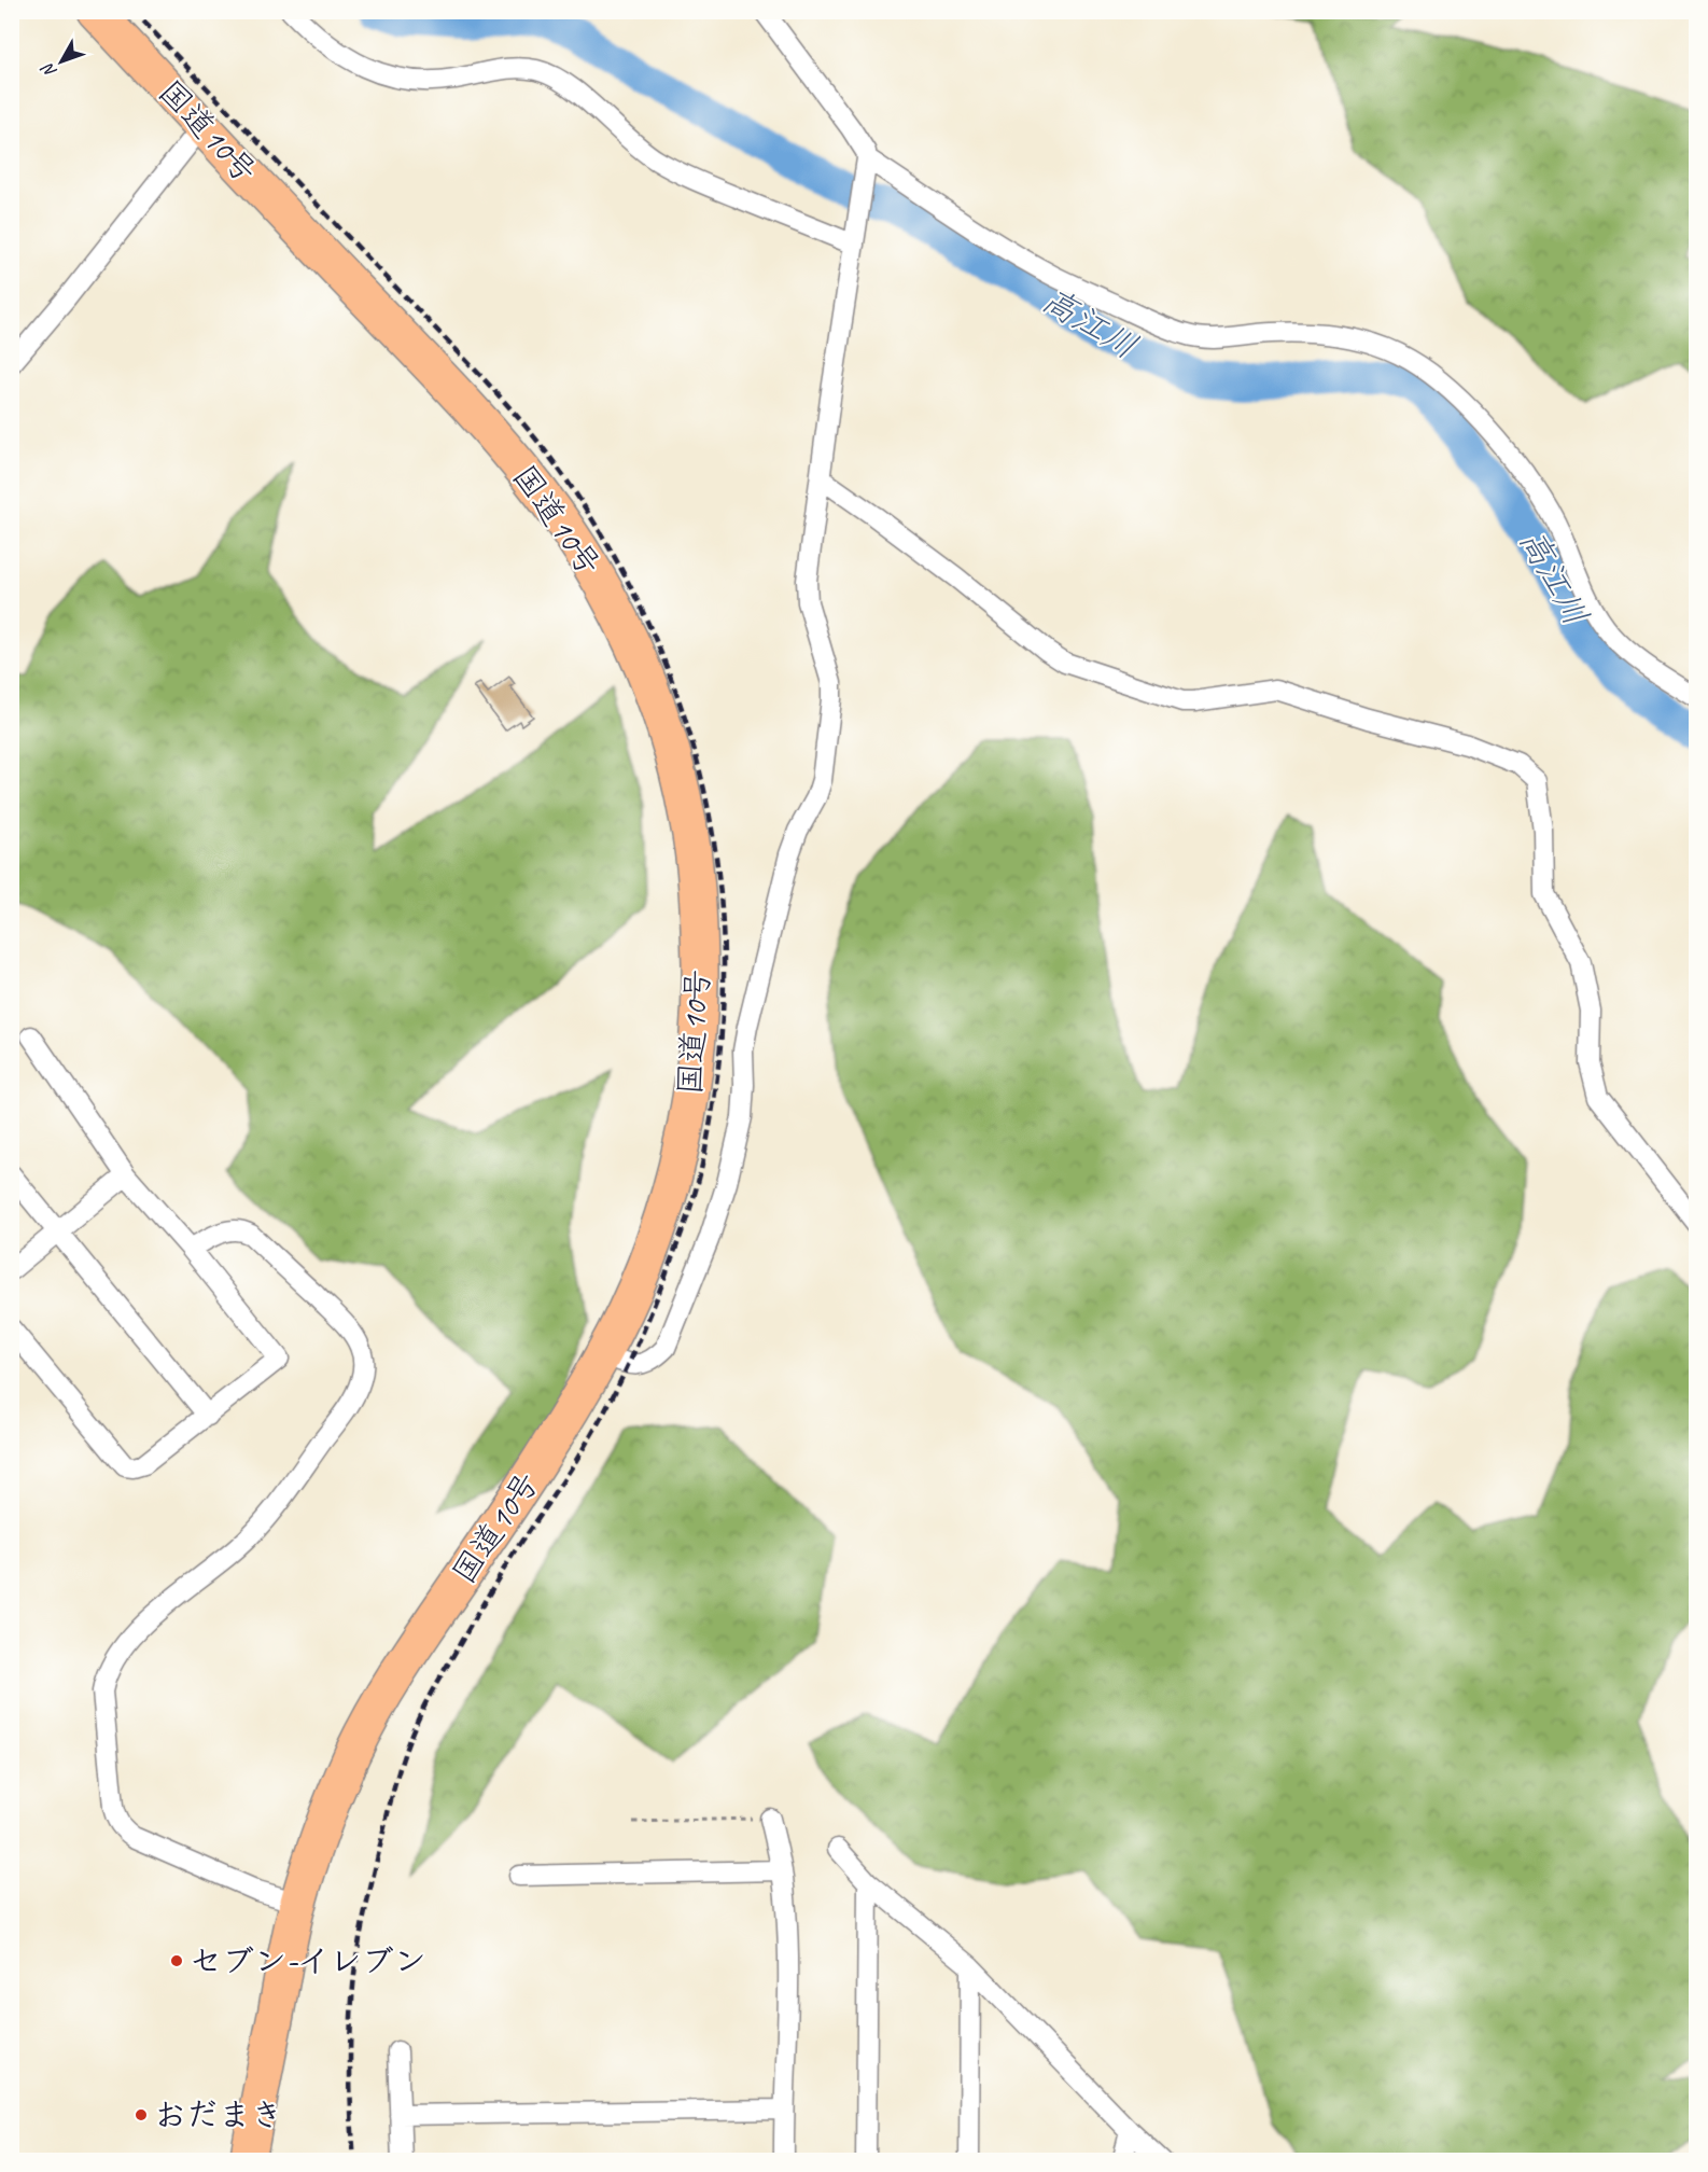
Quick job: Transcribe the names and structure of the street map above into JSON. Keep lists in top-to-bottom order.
{
  "streets": {
    "highway": ["国道10号"]
  },
  "water": ["高江川"],
  "places": ["セブン-イレブン", "おだまき"],
  "north": "bottom left"
}
